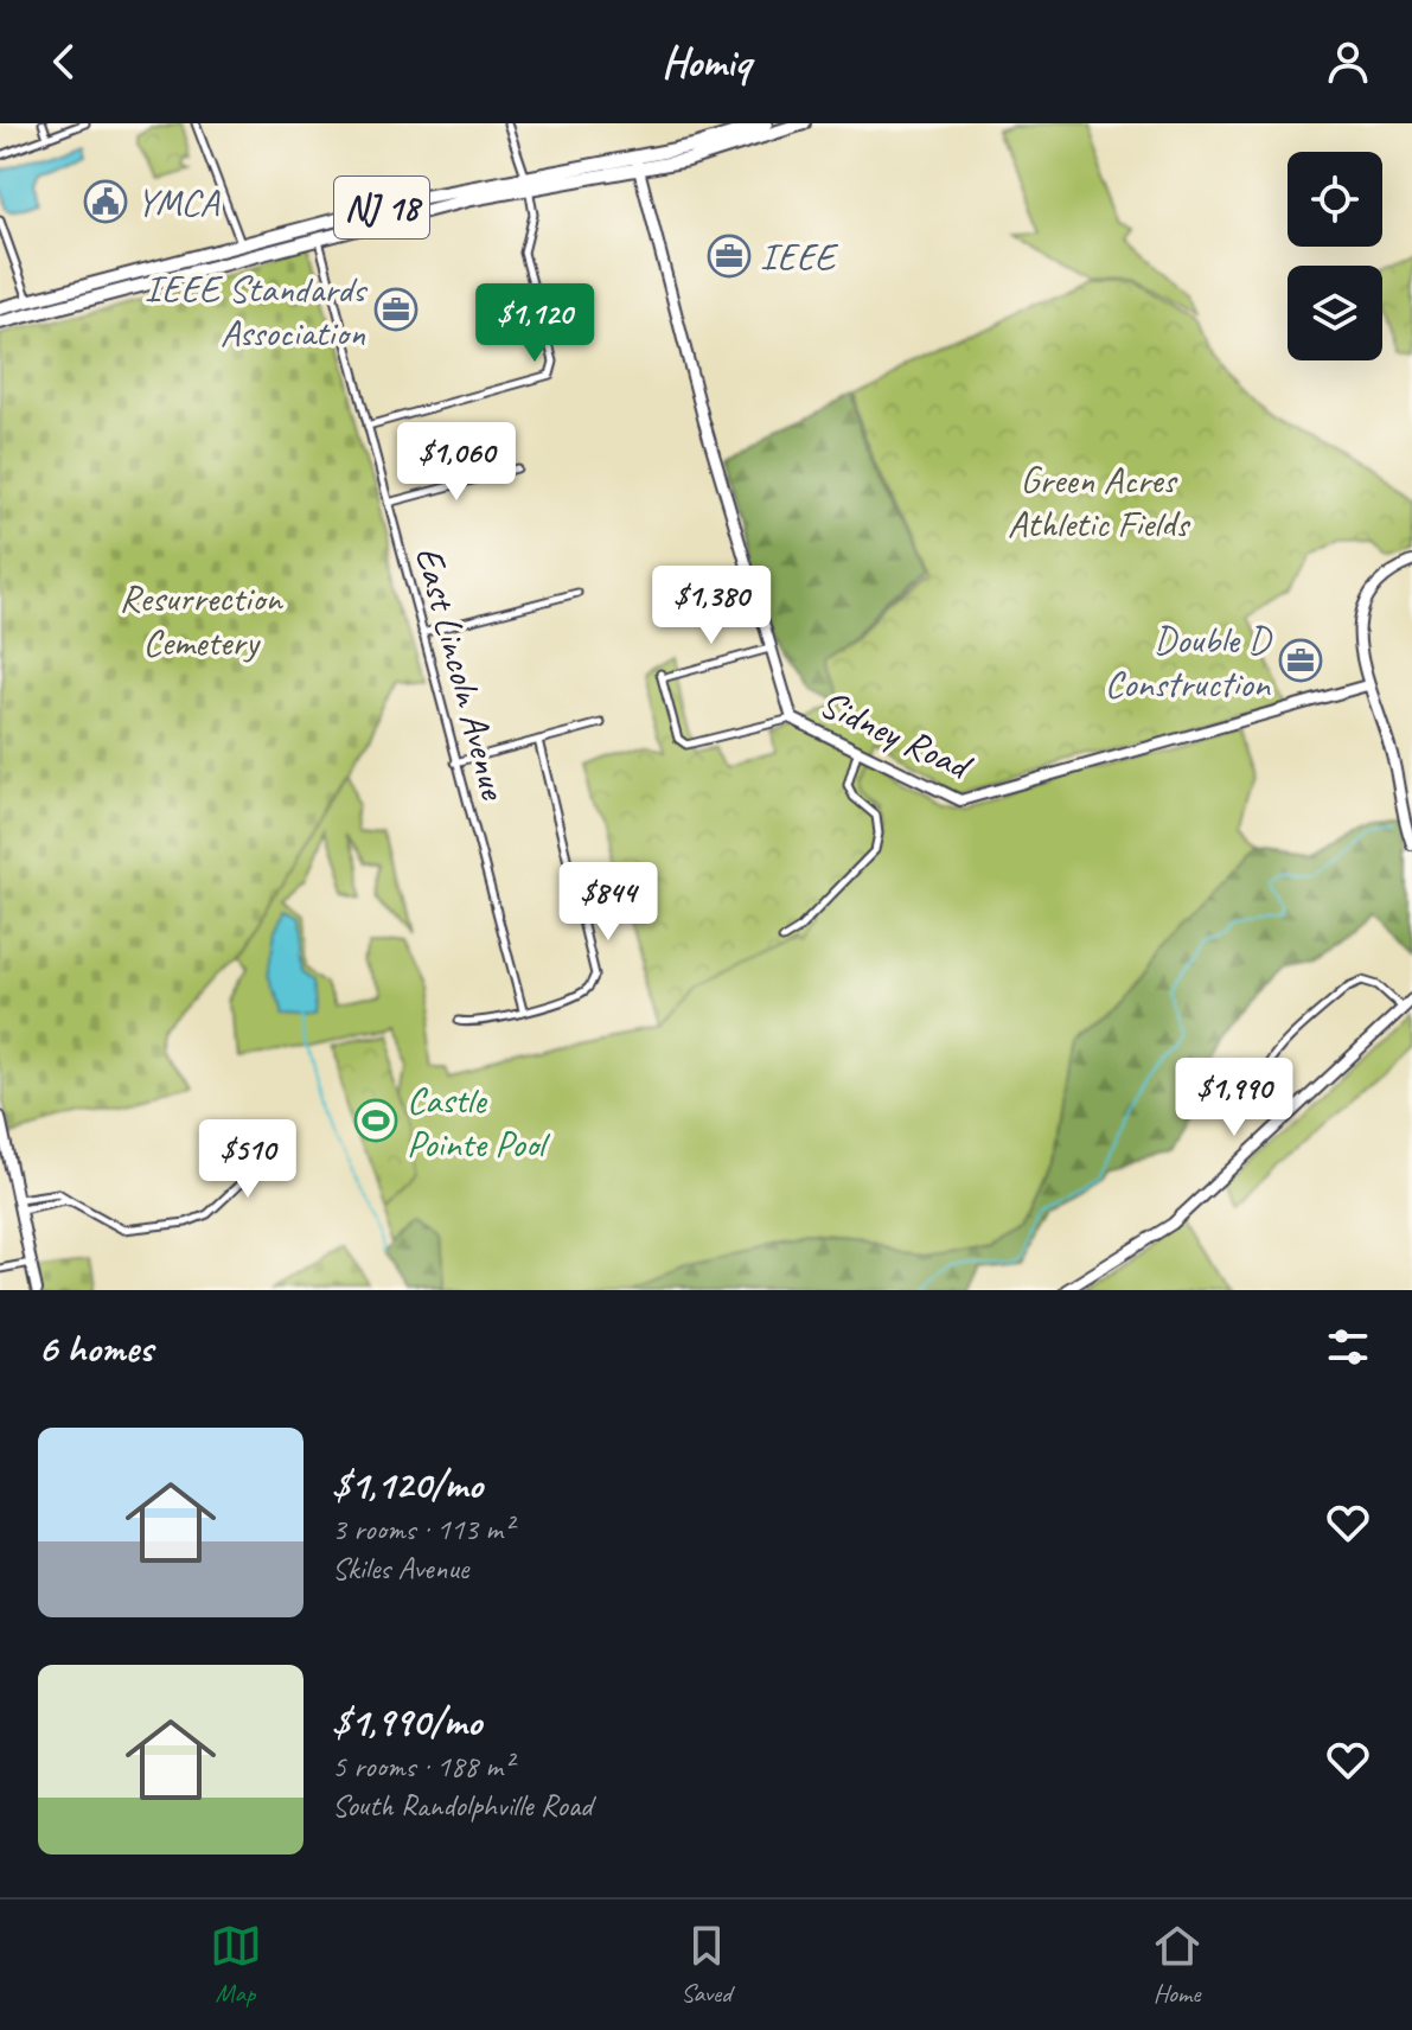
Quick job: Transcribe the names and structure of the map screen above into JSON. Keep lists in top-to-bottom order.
{
  "streets": {
    "highway": ["NJ 18"],
    "street": ["East Lincoln Avenue", "Sidney Road"]
  },
  "crossings": [
    ["NJ 18", "East Lincoln Avenue"],
    ["NJ 18", "Sidney Road"]
  ],
  "parks": ["Green Acres Athletic Fields", "Resurrection Cemetery"],
  "places": {
    "public building": ["YMCA"],
    "office": ["IEEE", "IEEE Standards Association", "Double D Construction"],
    "sports": ["Castle Pointe Pool"]
  },
  "page": {
    "header": "Homiq",
    "price": [
      "$1,120",
      "$1,060",
      "$1,380",
      "$844",
      "$1,990",
      "$510"
    ],
    "heading": "6 homes",
    "list": [
      {
        "name": "$1,120/mo",
        "note": "3 rooms · 113 m² · Skiles Avenue"
      },
      {
        "name": "$1,990/mo",
        "note": "5 rooms · 188 m² · South Randolphville Road"
      }
    ],
    "tabs": ["Map", "Saved", "Home"]
  }
}
